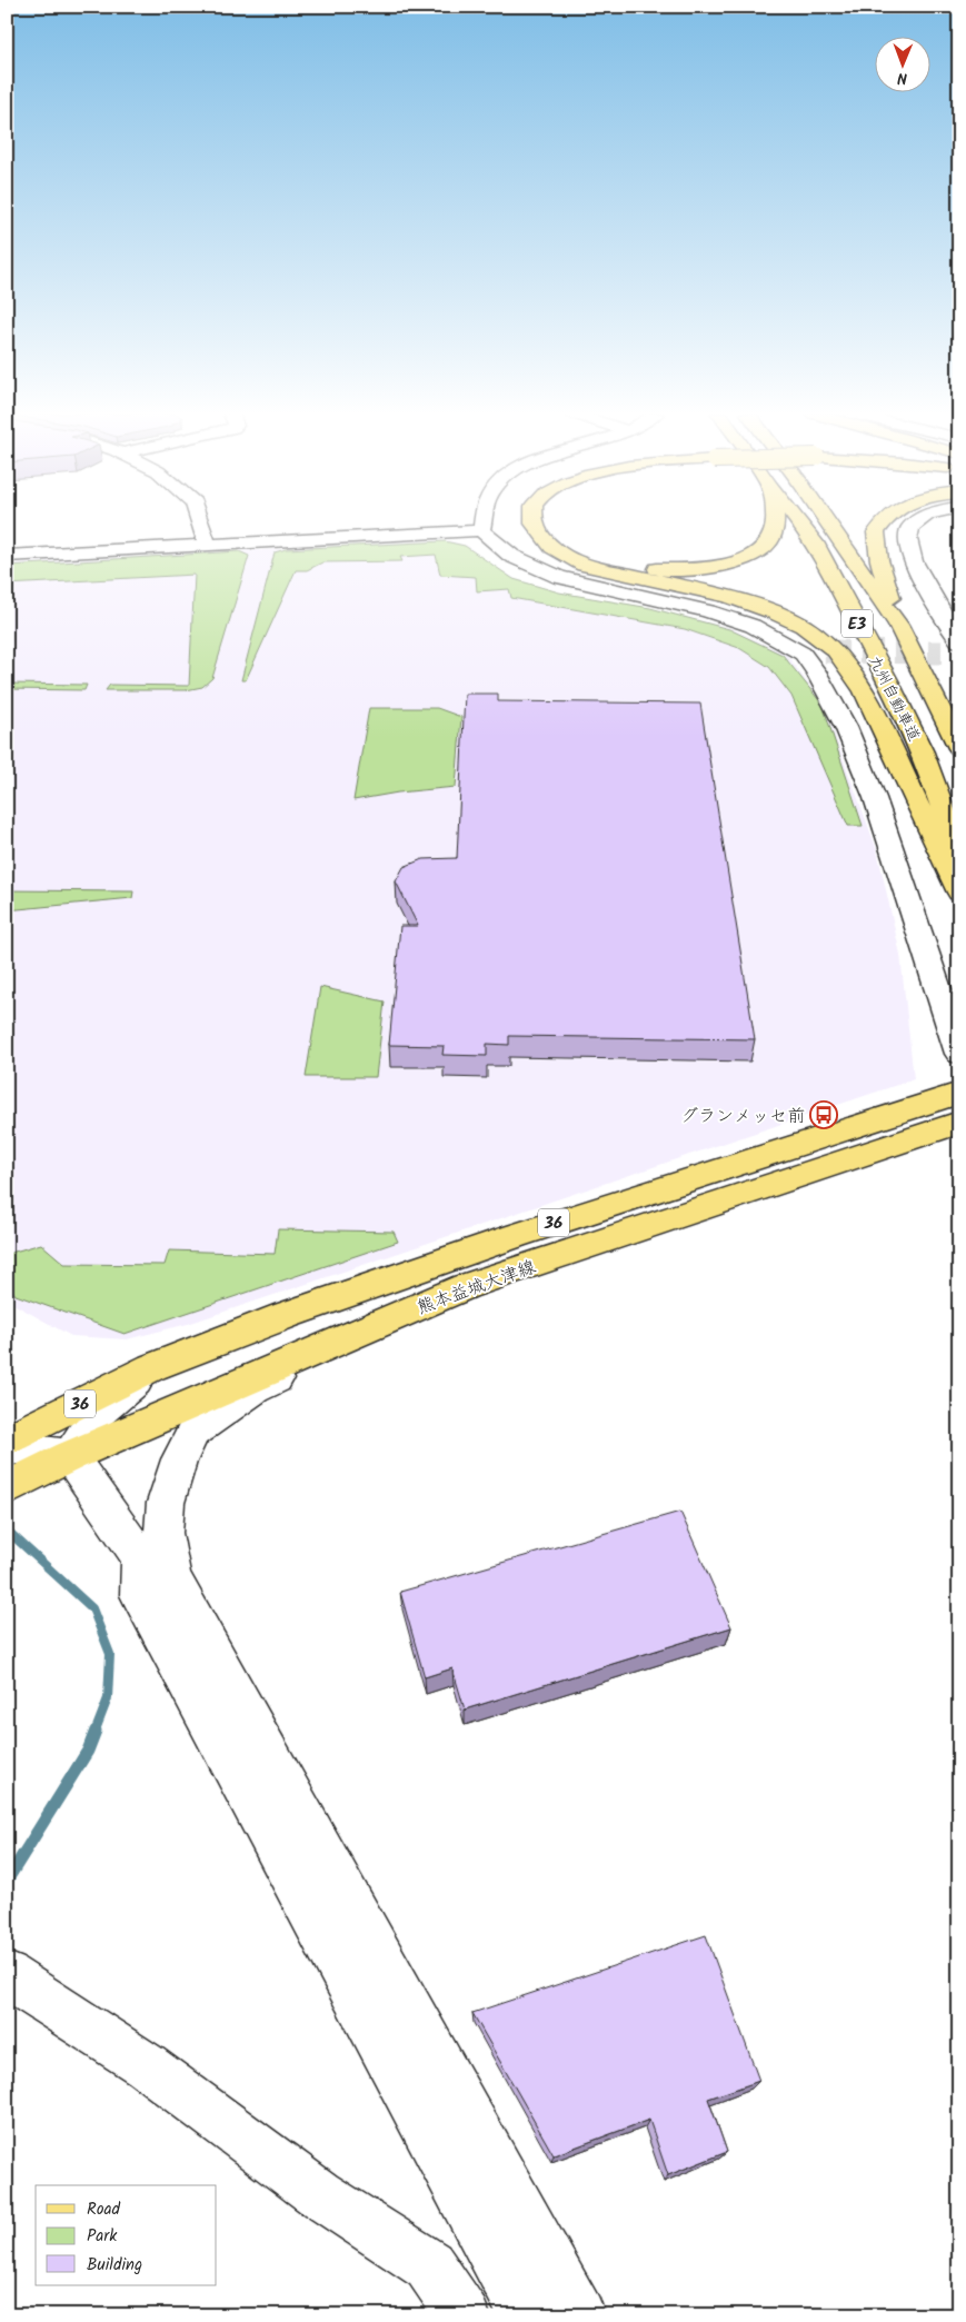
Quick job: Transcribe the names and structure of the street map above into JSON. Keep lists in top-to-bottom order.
{
  "streets": {
    "main road": [
      "E3",
      "九州自動車道",
      "36",
      "熊本益城大津線"
    ]
  },
  "places": {
    "bus stop": ["グランメッセ前"]
  },
  "legend": ["Road", "Park", "Building"],
  "north": "bottom"
}
